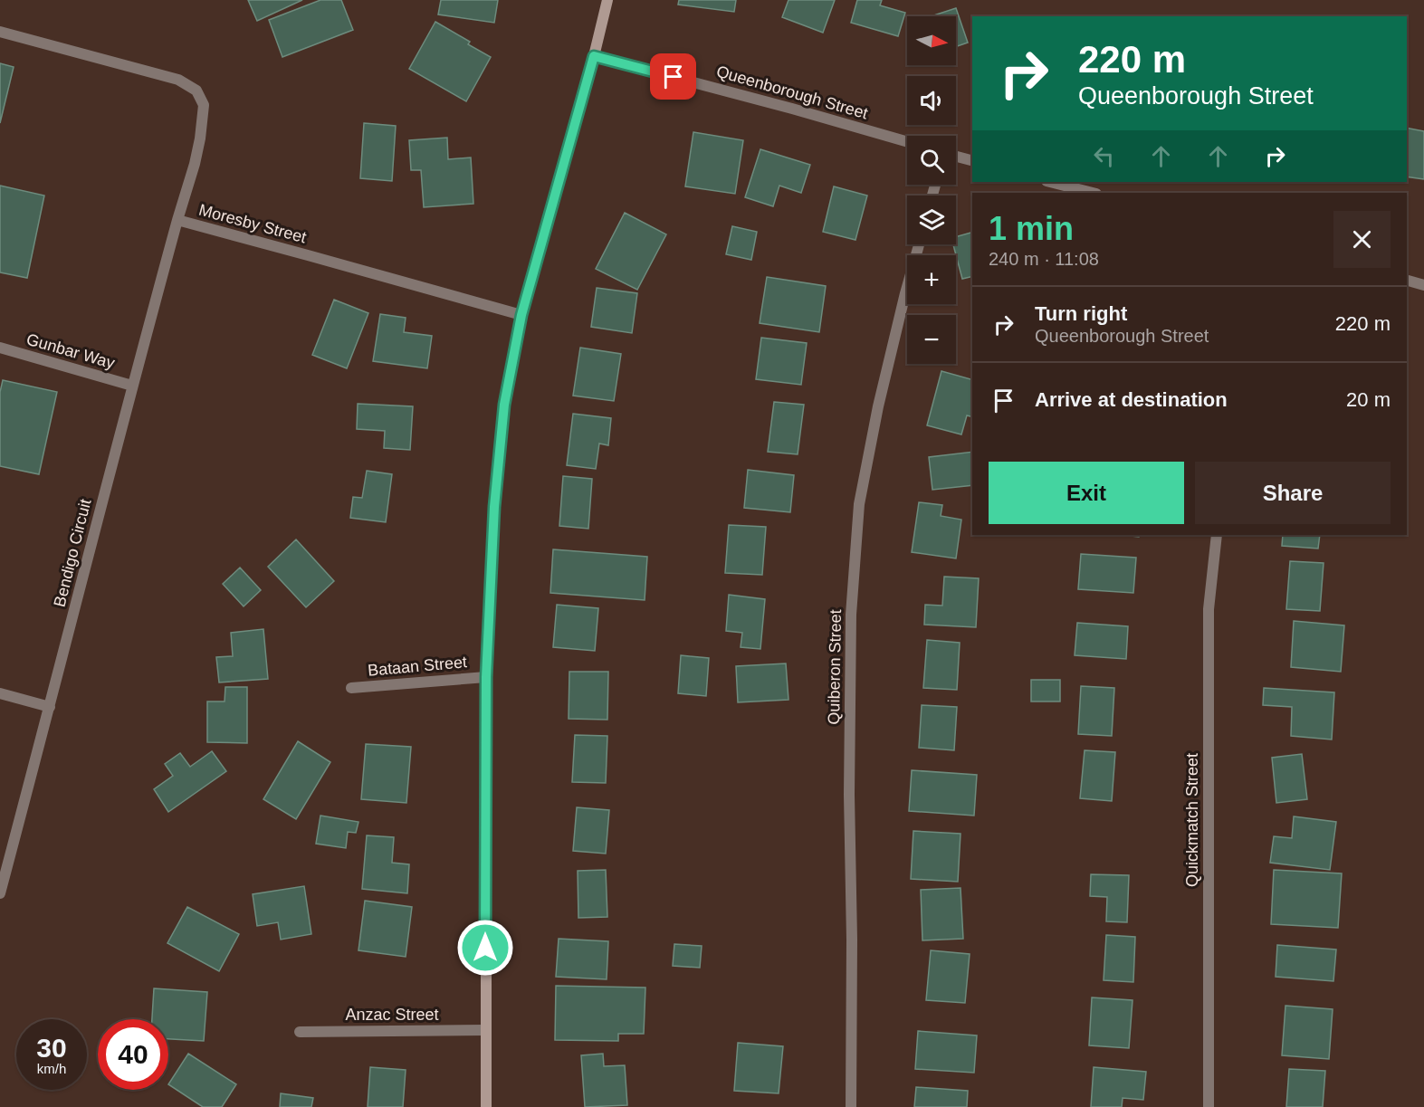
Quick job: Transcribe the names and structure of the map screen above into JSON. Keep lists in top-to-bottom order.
{
  "streets": {
    "street": [
      "Queenborough Street",
      "Moresby Street",
      "Gunbar Way",
      "Bendigo Circuit",
      "Bataan Street",
      "Quiberon Street",
      "Quickmatch Street",
      "Anzac Street"
    ]
  },
  "crossings": [
    ["Moresby Street", "Bendigo Circuit"],
    ["Gunbar Way", "Bendigo Circuit"]
  ],
  "north": "right",
  "page": {
    "map_buttons": ["+", "−"],
    "turn": ["220 m", "Queenborough Street"],
    "heading": ["1 min", "240 m · 11:08"],
    "list": [
      {
        "name": "Turn right",
        "note": "Queenborough Street",
        "value": "220 m"
      },
      {
        "name": "Arrive at destination",
        "value": "20 m"
      }
    ],
    "buttons": ["Exit", "Share"],
    "speed": "30 km/h",
    "limit": "40"
  }
}
